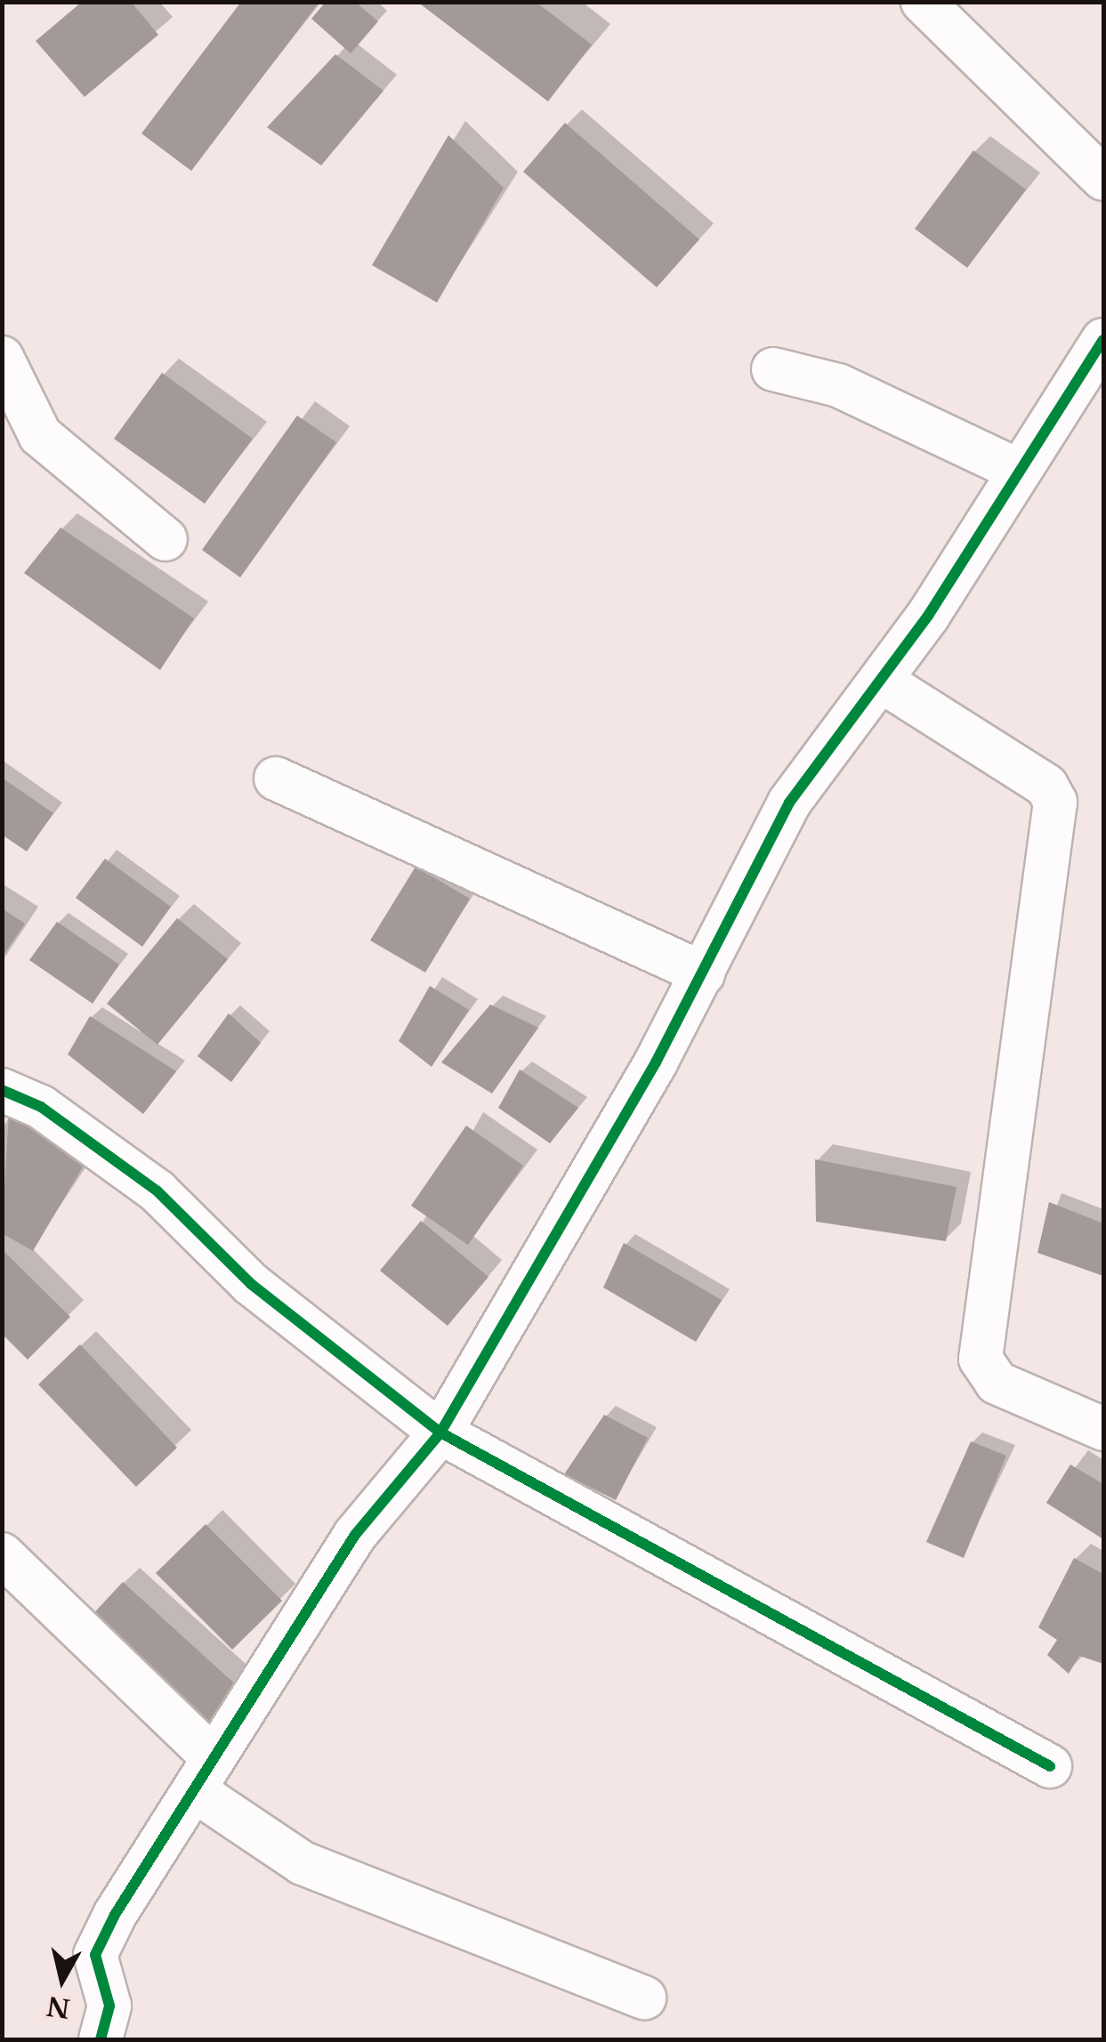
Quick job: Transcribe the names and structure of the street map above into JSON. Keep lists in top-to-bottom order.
{
  "north": "bottom"
}
